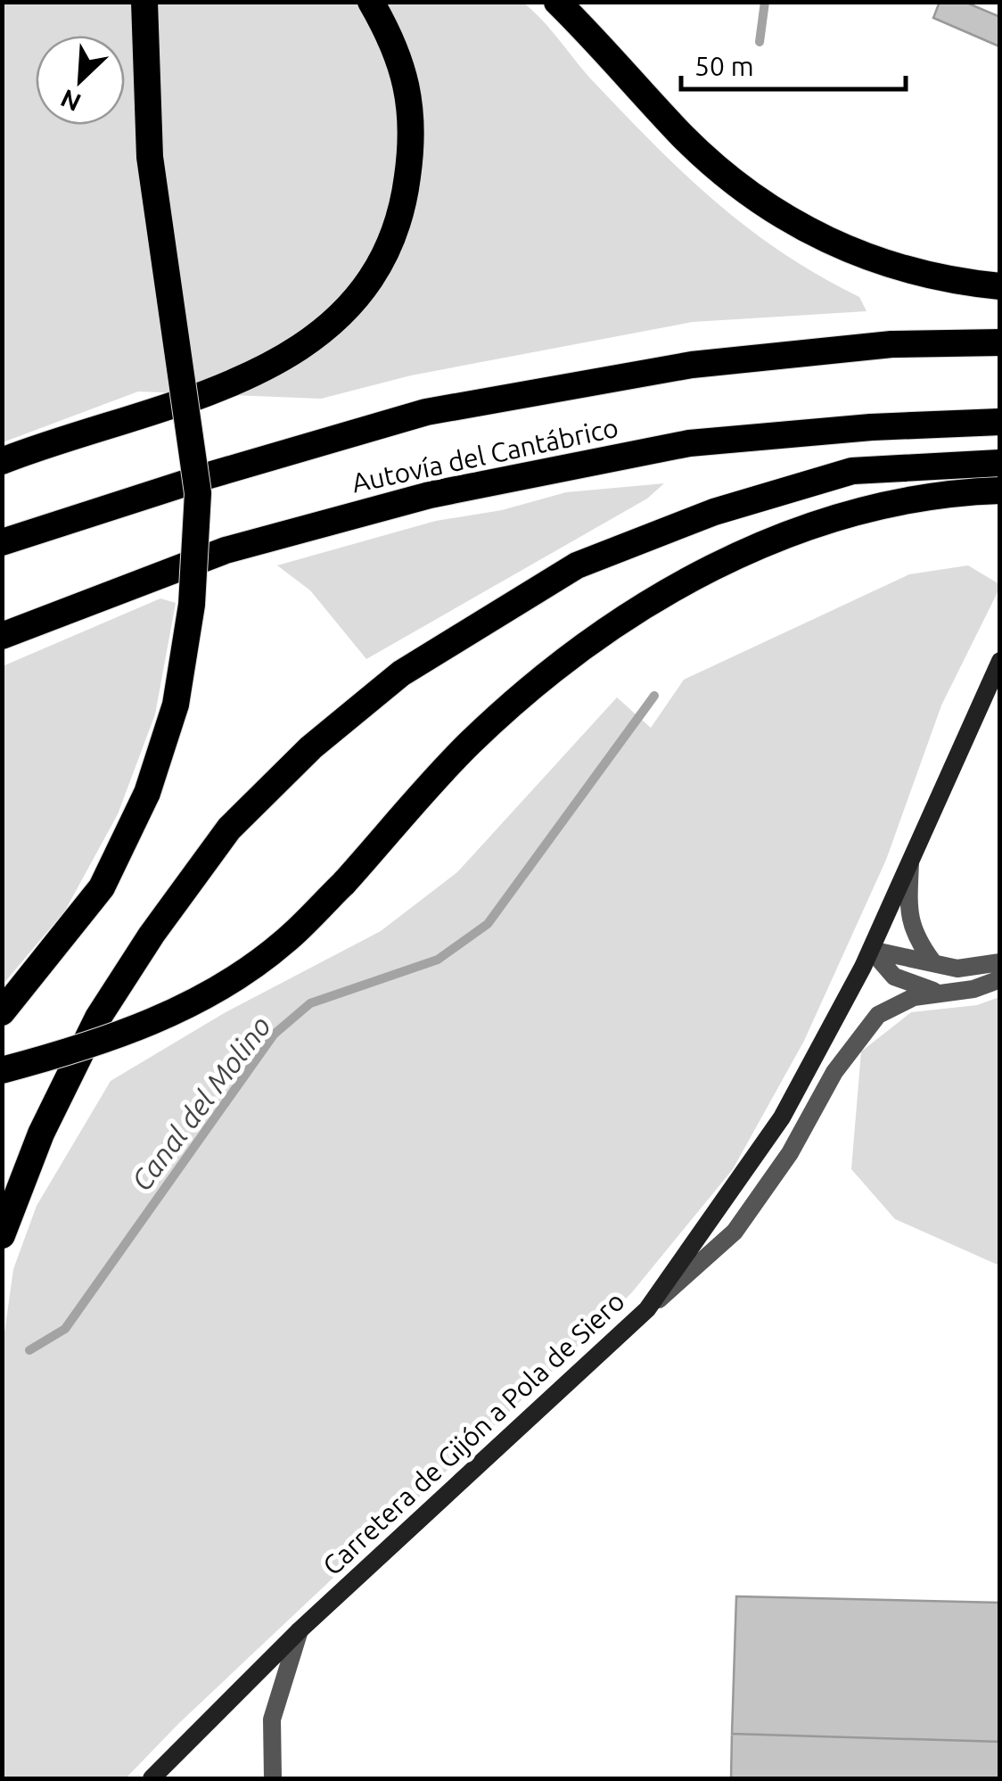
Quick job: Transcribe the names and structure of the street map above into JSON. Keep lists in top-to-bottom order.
{
  "streets": {
    "highway": ["Autovía del Cantábrico"],
    "street": ["Carretera de Gijón a Pola de Siero"]
  },
  "water": ["Canal del Molino"],
  "scale_bar": "50 m",
  "north": "bottom left"
}
